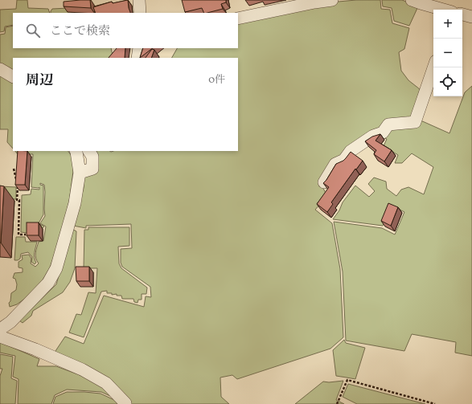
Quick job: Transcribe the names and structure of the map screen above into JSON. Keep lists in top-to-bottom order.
{
  "page": {
    "map_buttons": ["+", "−"],
    "search": "ここで検索",
    "heading": ["周辺", "0件"]
  }
}
